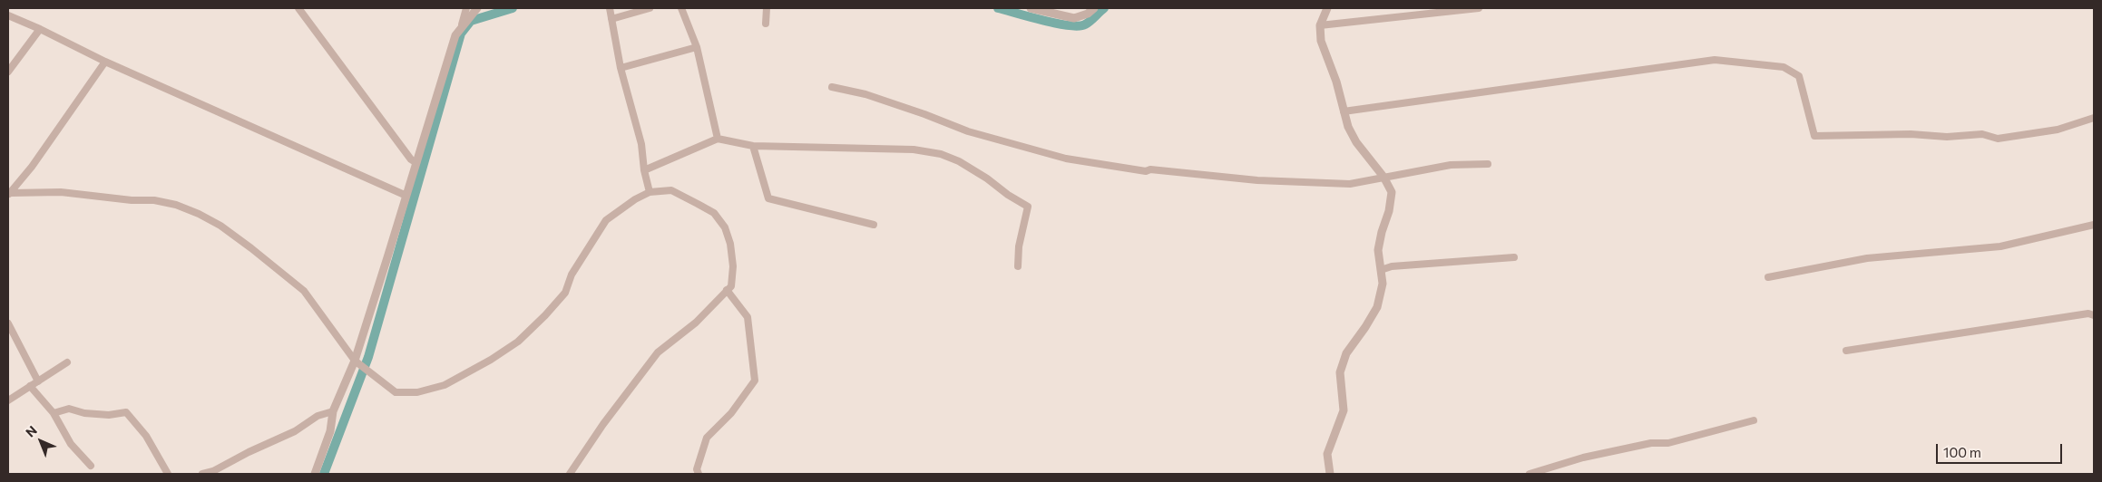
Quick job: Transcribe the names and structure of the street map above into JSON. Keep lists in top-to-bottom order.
{
  "scale_bar": "100 m",
  "north": "top left"
}
